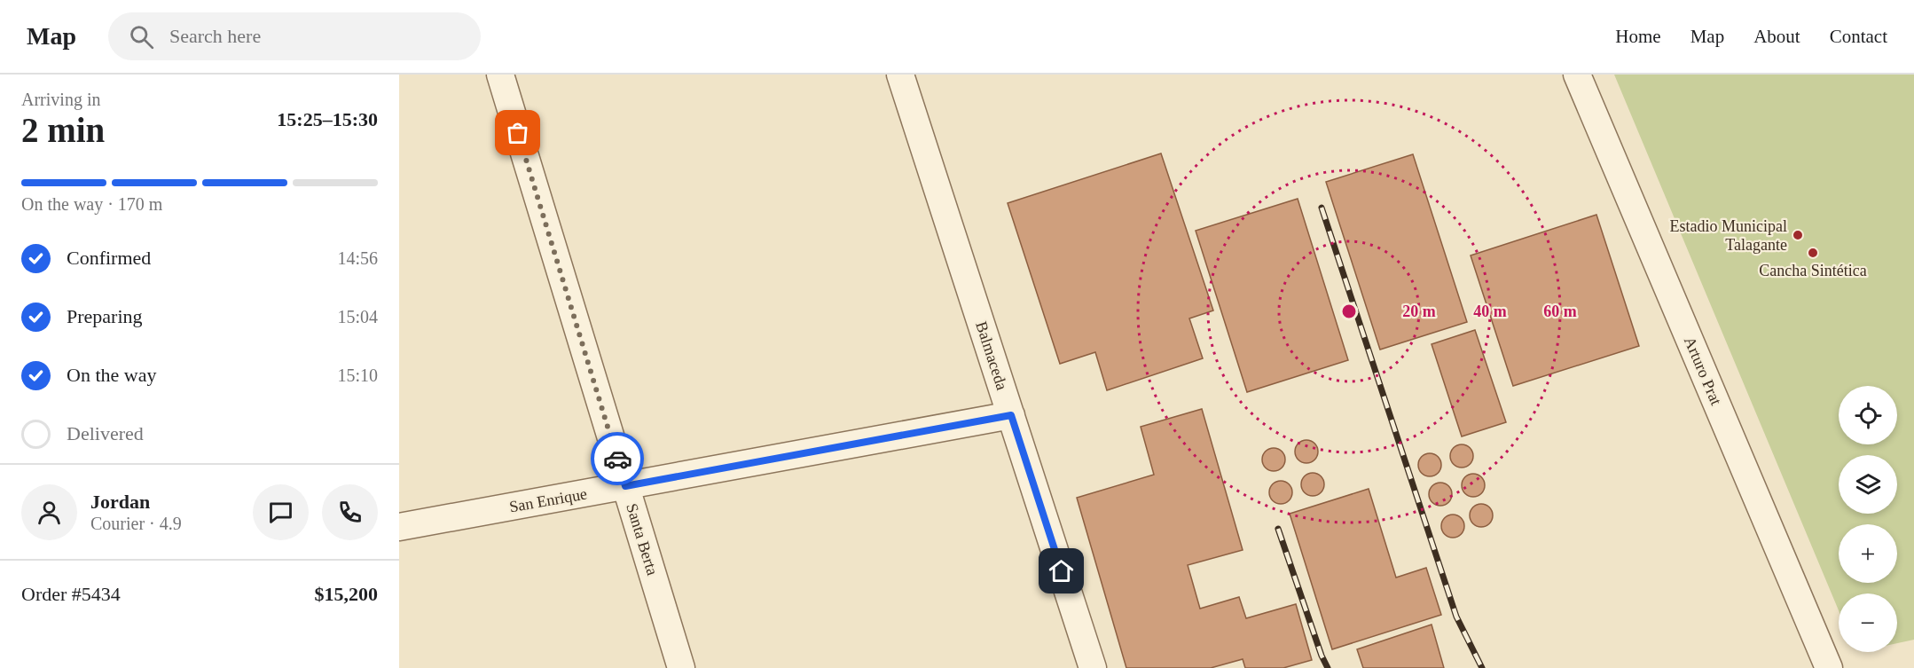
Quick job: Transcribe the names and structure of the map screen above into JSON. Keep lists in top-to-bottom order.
{
  "streets": {
    "street": [
      "Balmaceda",
      "Arturo Prat",
      "San Enrique",
      "Santa Berta"
    ]
  },
  "crossings": [
    ["Balmaceda", "San Enrique"],
    ["San Enrique", "Santa Berta"]
  ],
  "places": ["Estadio Municipal Talagante", "Cancha Sintética"],
  "page": {
    "header": "Map",
    "search": "Search here",
    "nav": [
      "Home",
      "Map",
      "About",
      "Contact"
    ],
    "heading": ["2 min", "Arriving in", "15:25–15:30"],
    "panel": [
      "Jordan",
      "Courier · 4.9",
      "Order #5434",
      "$15,200"
    ],
    "bar": "On the way · 170 m",
    "list": [
      ["Confirmed", "14:56"],
      ["Preparing", "15:04"],
      ["On the way", "15:10"],
      "Delivered"
    ],
    "map_buttons": ["+", "−"]
  },
  "rings": ["20 m", "40 m", "60 m"]
}
